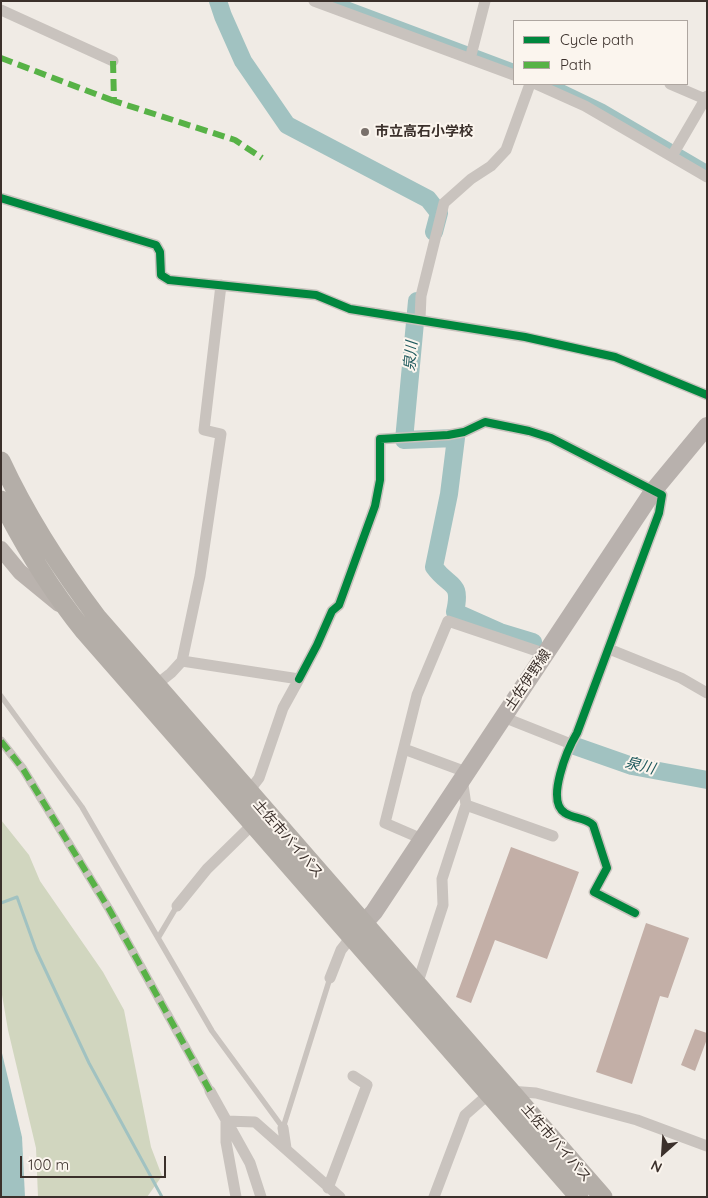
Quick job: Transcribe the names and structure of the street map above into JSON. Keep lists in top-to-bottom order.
{
  "streets": {
    "highway": ["土佐市バイパス"],
    "main road": ["土佐伊野線"]
  },
  "crossings": [
    ["土佐伊野線", "土佐市バイパス"]
  ],
  "water": ["泉川"],
  "places": ["市立高石小学校"],
  "legend": ["Cycle path", "Path"],
  "scale_bar": "100 m",
  "north": "bottom left"
}
